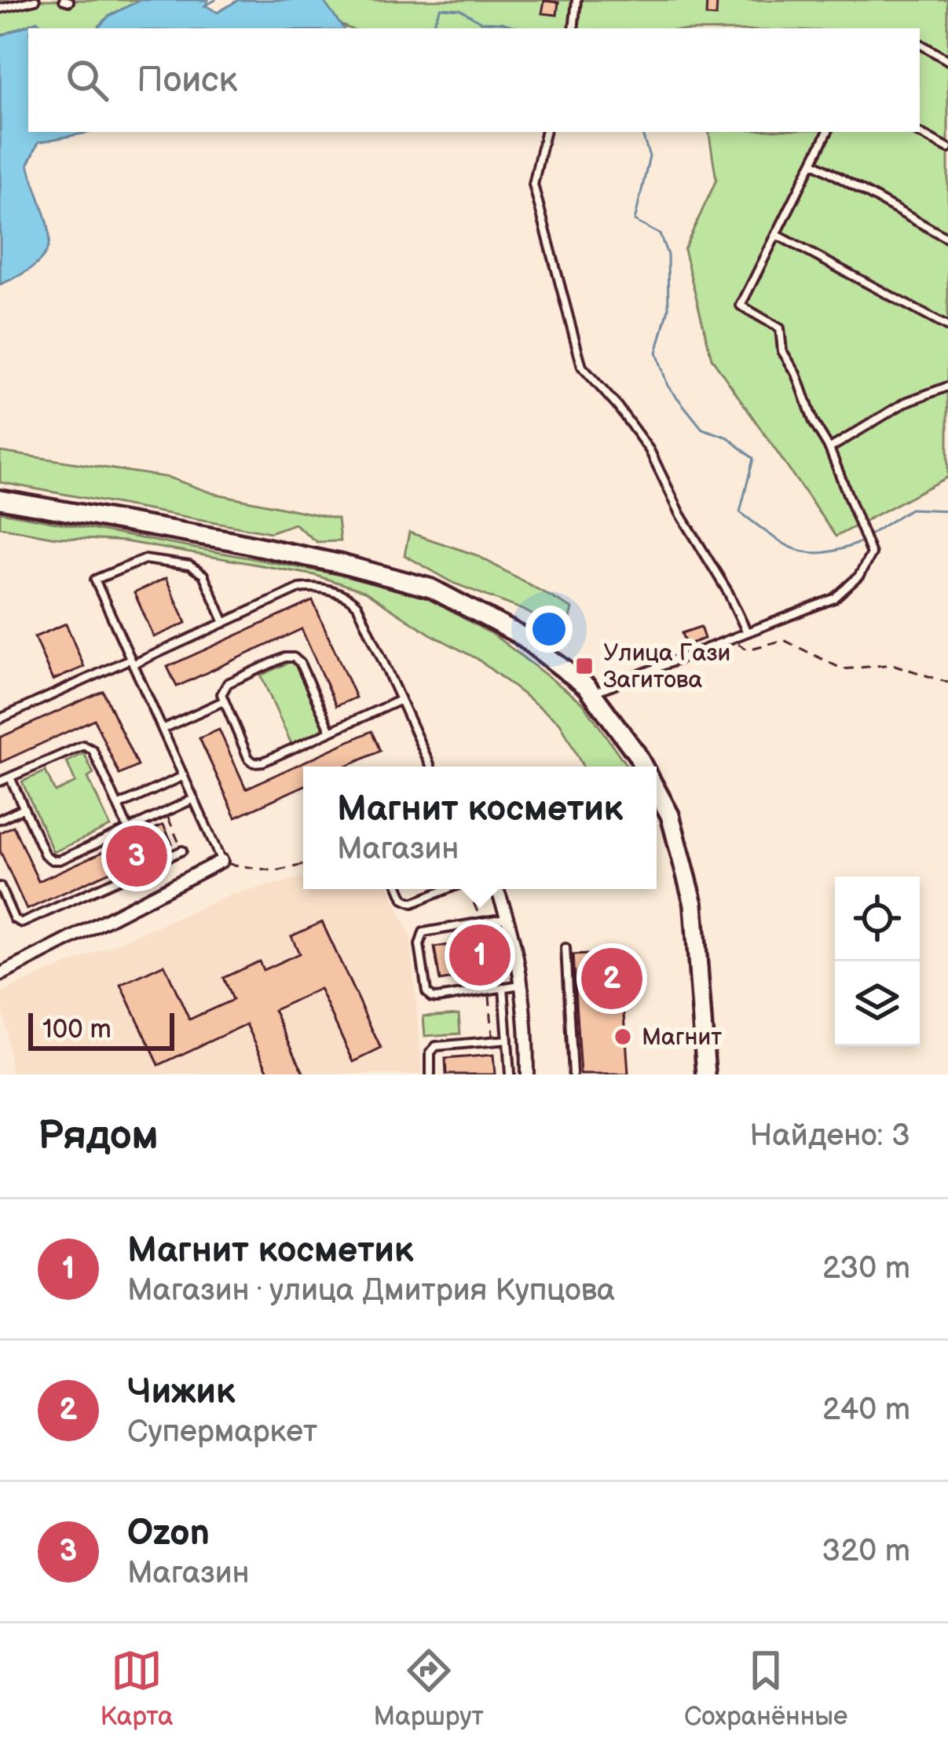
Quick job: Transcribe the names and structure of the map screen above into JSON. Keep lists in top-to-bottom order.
{
  "places": {
    "transit": ["Улица Гази Загитова"],
    "other": ["Магнит"]
  },
  "scale_bar": "100 m",
  "page": {
    "search": "Поиск",
    "popup": ["Магнит косметик", "Магазин"],
    "pins": ["3", "1", "2"],
    "scale": "100 m",
    "heading": ["Рядом", "Найдено: 3"],
    "list": [
      {
        "mark": "1",
        "name": "Магнит косметик",
        "note": "Магазин · улица Дмитрия Купцова",
        "value": "230 m"
      },
      {
        "mark": "2",
        "name": "Чижик",
        "note": "Супермаркет",
        "value": "240 m"
      },
      {
        "mark": "3",
        "name": "Ozon",
        "note": "Магазин",
        "value": "320 m"
      }
    ],
    "nav": ["Карта", "Маршрут", "Сохранённые"]
  }
}
